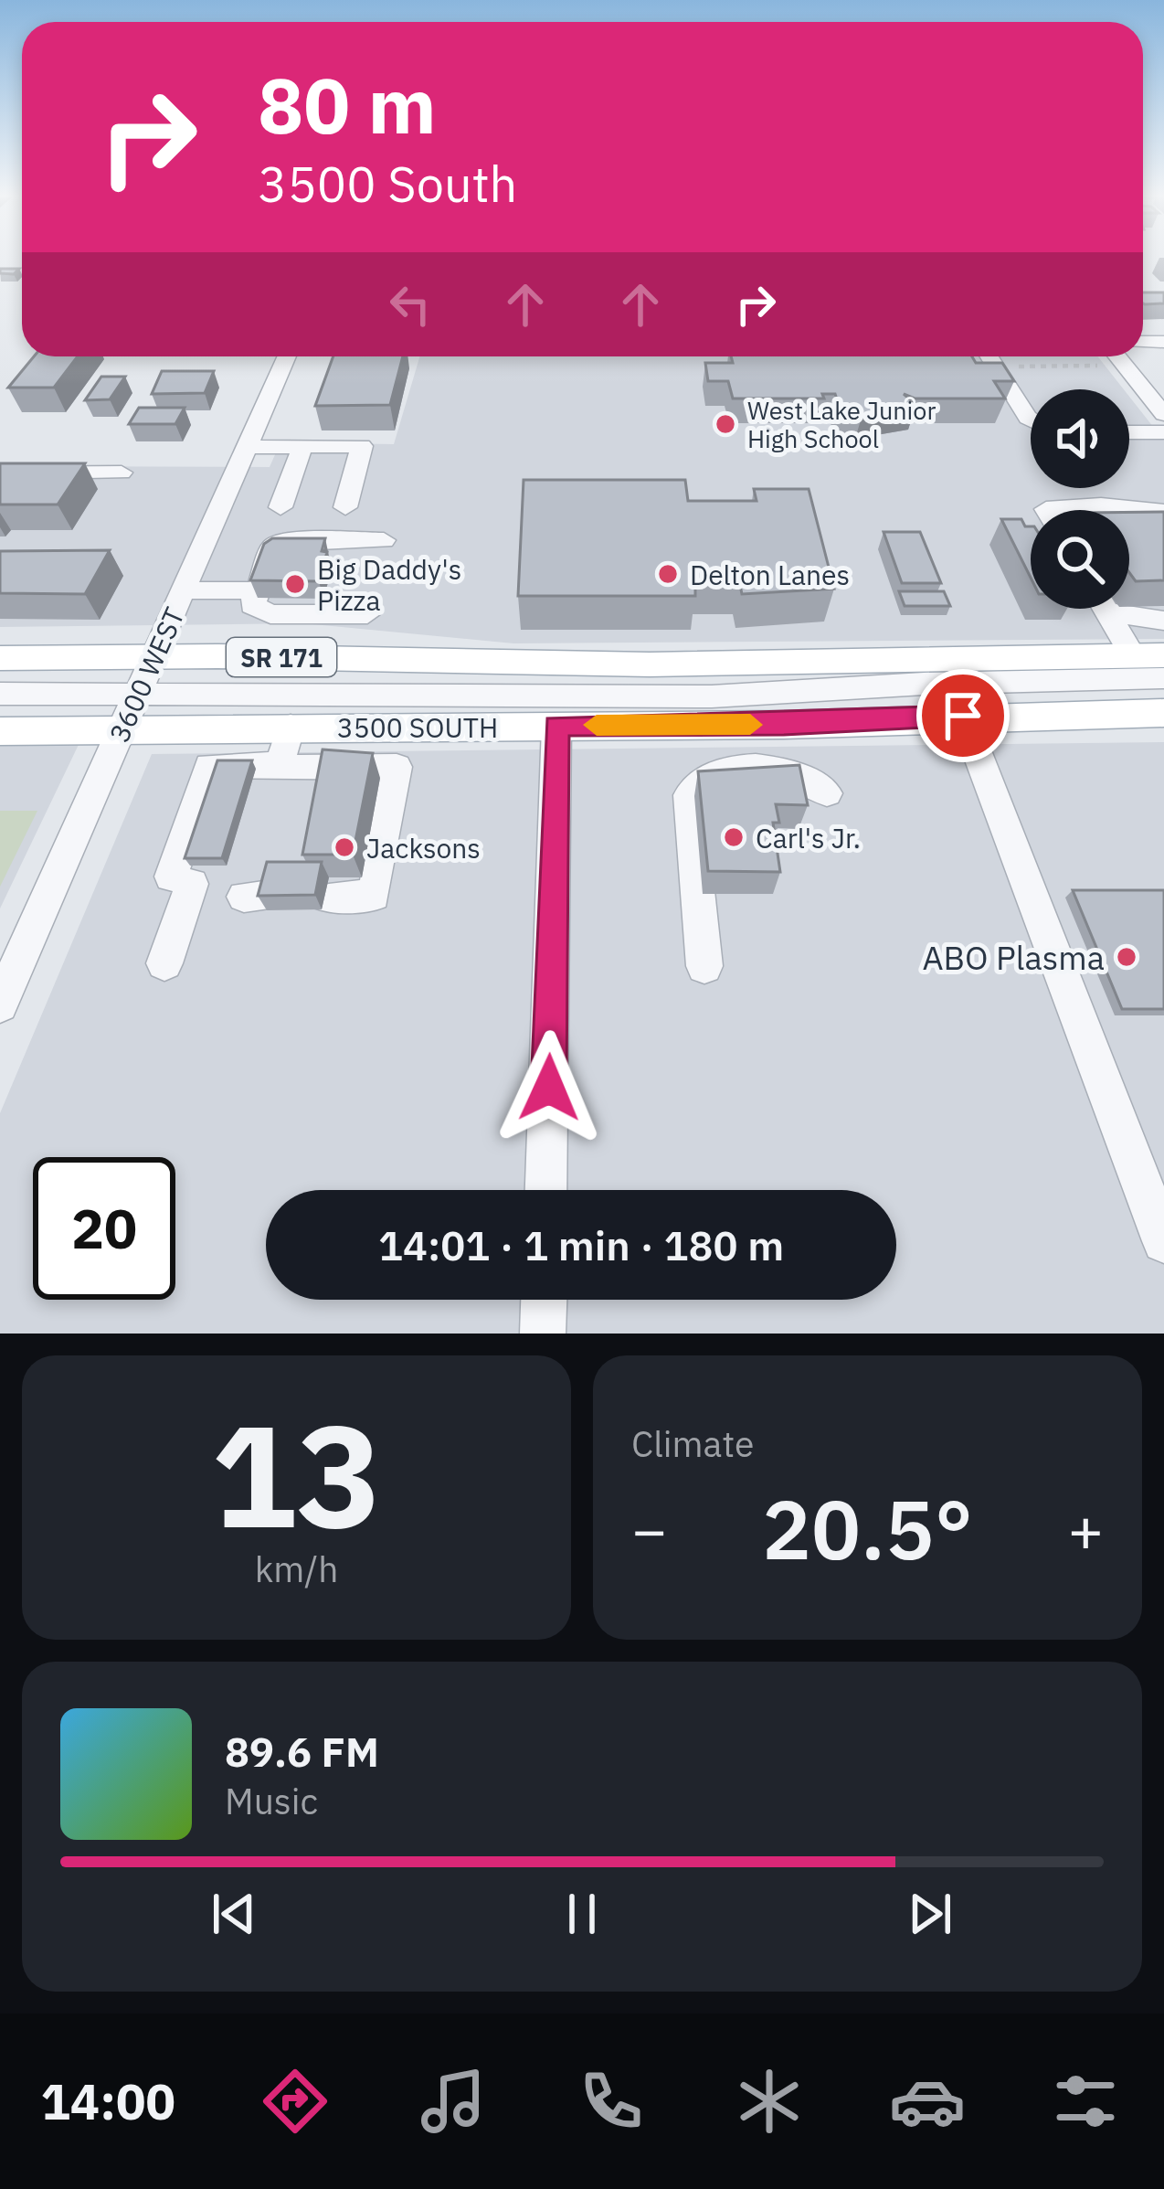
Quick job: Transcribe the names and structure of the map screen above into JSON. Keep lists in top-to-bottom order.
{
  "streets": {
    "main road": ["SR 171", "3500 SOUTH"],
    "street": ["3600 WEST"]
  },
  "crossings": [
    ["SR 171", "3600 WEST"],
    ["3600 WEST", "3500 SOUTH"]
  ],
  "places": [
    "West Lake Junior High School",
    "Delton Lanes",
    "Big Daddy's Pizza",
    "Carl's Jr.",
    "Jacksons",
    "ABO Plasma"
  ],
  "page": {
    "turn": ["80 m", "3500 South"],
    "limit": "20",
    "trip": "14:01 · 1 min · 180 m",
    "tile": [
      ["13", "km/h"],
      "Climate"
    ],
    "heat": ["−", "20.5°", "+"],
    "song": ["89.6 FM", "Music"],
    "tabs": "14:00"
  }
}
